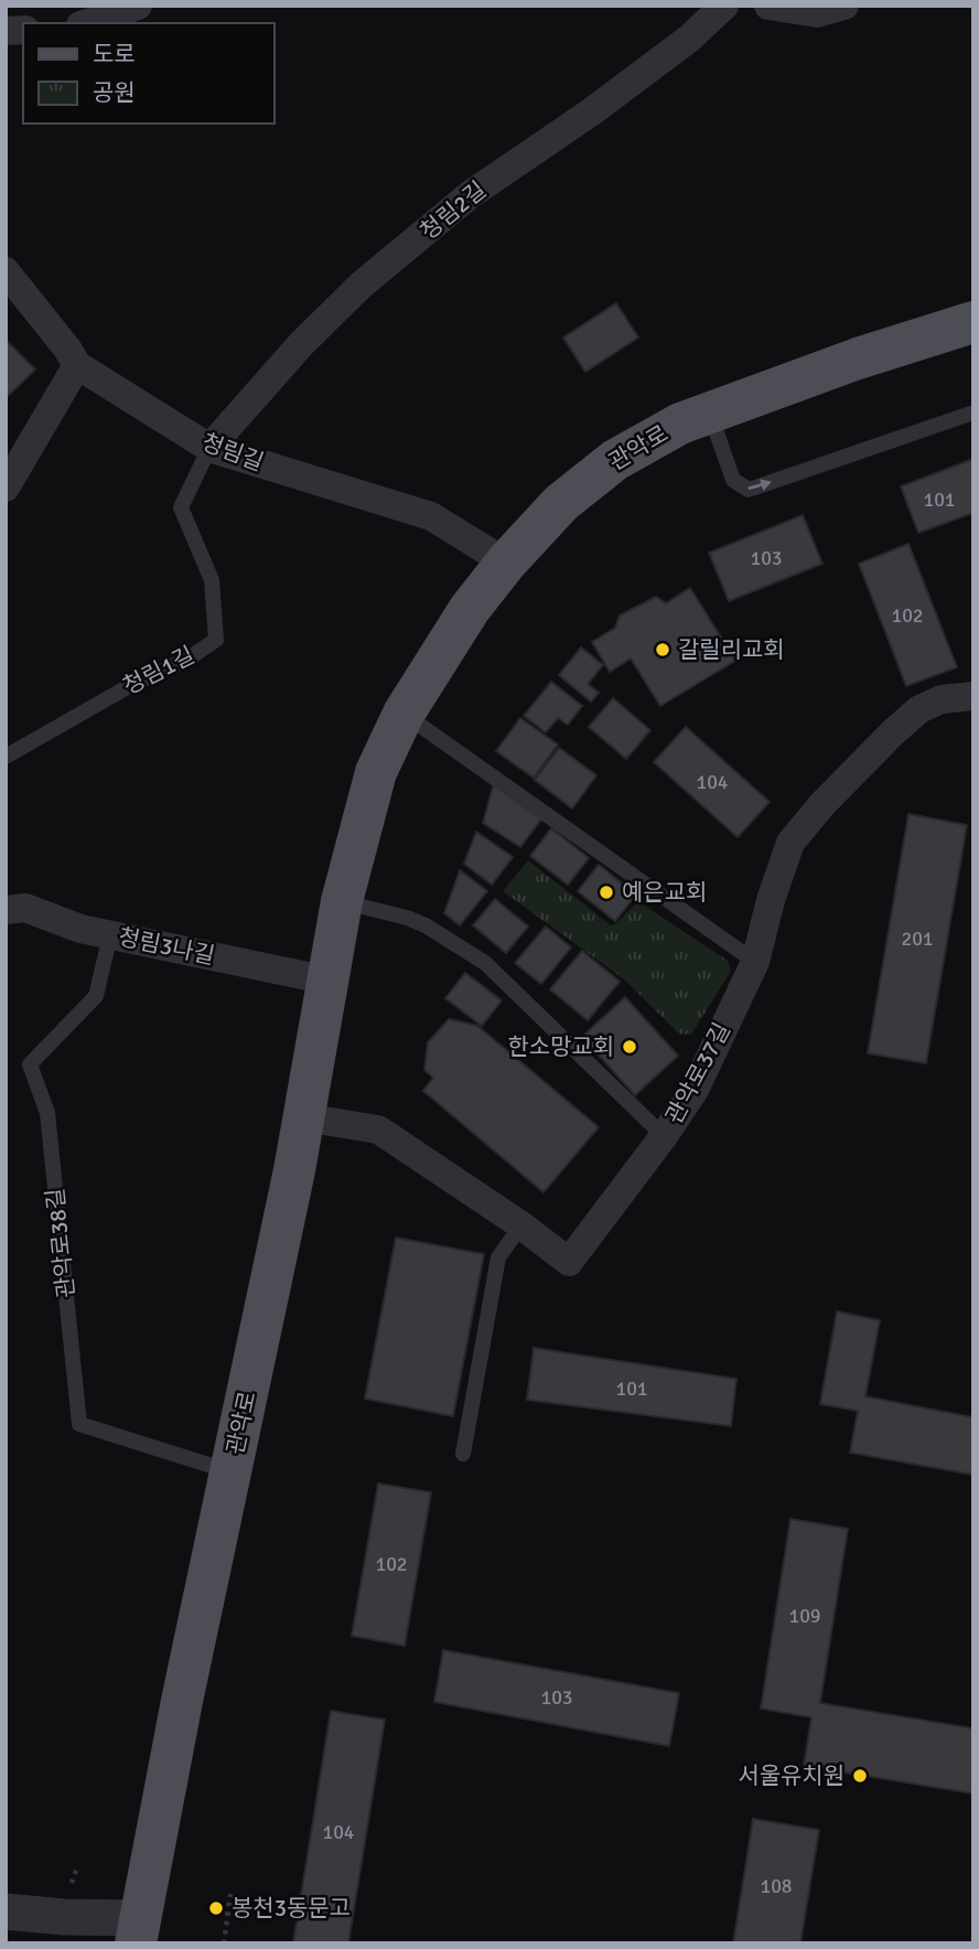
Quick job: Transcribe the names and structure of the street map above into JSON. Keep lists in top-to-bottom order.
{
  "streets": {
    "main road": ["관악로"],
    "street": [
      "청림2길",
      "청림길",
      "청림3나길",
      "관악로37길"
    ],
    "lane": ["청림1길", "관악로38길"]
  },
  "crossings": [
    ["청림2길", "청림길"],
    ["청림2길", "청림1길"],
    ["관악로", "청림길"],
    ["관악로", "청림3나길"],
    ["관악로", "관악로37길"],
    ["관악로", "관악로38길"],
    ["청림길", "청림1길"],
    ["청림3나길", "관악로38길"]
  ],
  "places": [
    "갈릴리교회",
    "예은교회",
    "한소망교회",
    "서울유치원",
    "봉천3동문고"
  ],
  "house_numbers": [
    "101",
    "103",
    "102",
    "104",
    "201",
    "101",
    "102",
    "109",
    "103",
    "104",
    "108"
  ],
  "legend": ["도로", "공원"]
}
